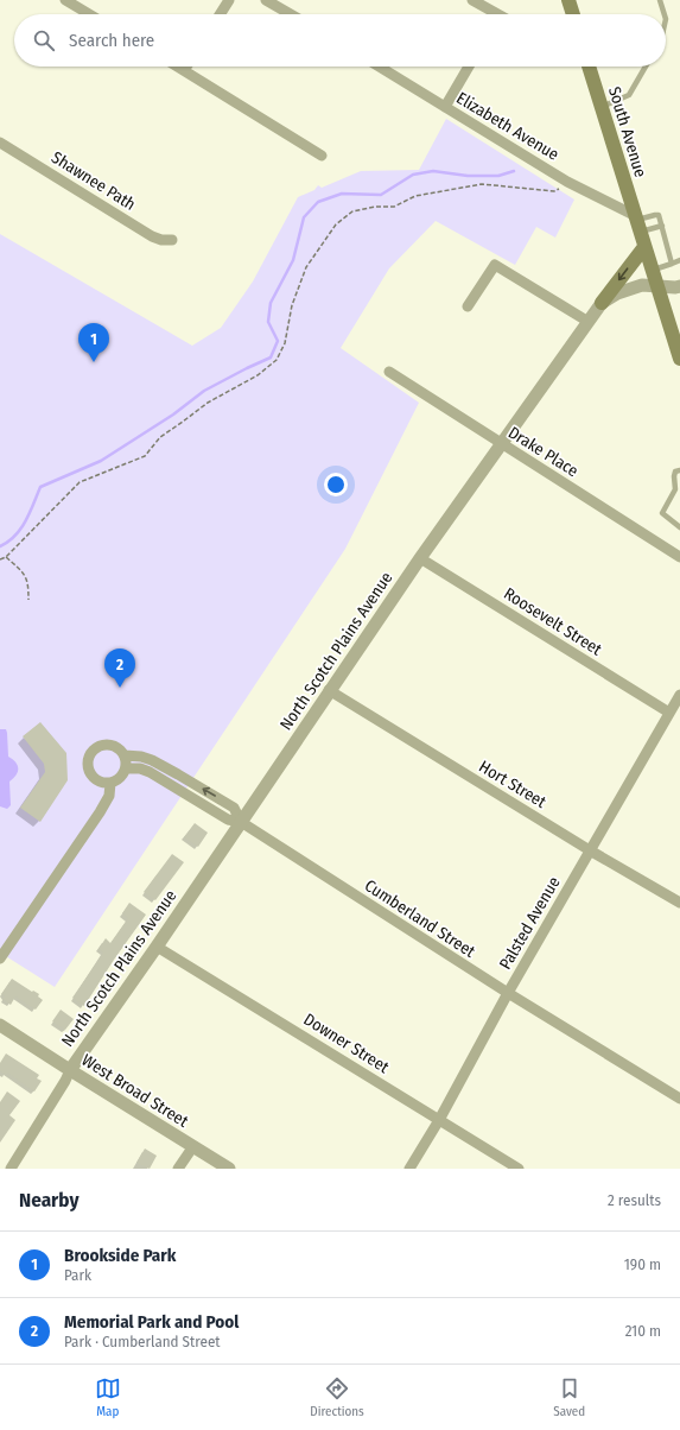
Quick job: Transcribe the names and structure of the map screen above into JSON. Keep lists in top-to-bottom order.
{
  "streets": {
    "main road": ["South Avenue"],
    "street": [
      "Elizabeth Avenue",
      "Shawnee Path",
      "Drake Place",
      "Roosevelt Street",
      "North Scotch Plains Avenue",
      "Hort Street",
      "Cumberland Street",
      "Palsted Avenue",
      "Downer Street",
      "West Broad Street"
    ]
  },
  "crossings": [
    ["Elizabeth Avenue", "South Avenue"],
    ["South Avenue", "North Scotch Plains Avenue"],
    ["Drake Place", "North Scotch Plains Avenue"],
    ["Roosevelt Street", "North Scotch Plains Avenue"],
    ["Roosevelt Street", "Palsted Avenue"],
    ["North Scotch Plains Avenue", "Hort Street"],
    ["North Scotch Plains Avenue", "Cumberland Street"],
    ["North Scotch Plains Avenue", "Downer Street"],
    ["North Scotch Plains Avenue", "West Broad Street"],
    ["Hort Street", "Palsted Avenue"],
    ["Cumberland Street", "Palsted Avenue"],
    ["Palsted Avenue", "Downer Street"]
  ],
  "page": {
    "search": "Search here",
    "pins": ["1", "2"],
    "heading": ["Nearby", "2 results"],
    "list": [
      {
        "mark": "1",
        "name": "Brookside Park",
        "note": "Park",
        "value": "190 m"
      },
      {
        "mark": "2",
        "name": "Memorial Park and Pool",
        "note": "Park · Cumberland Street",
        "value": "210 m"
      }
    ],
    "nav": ["Map", "Directions", "Saved"]
  }
}
